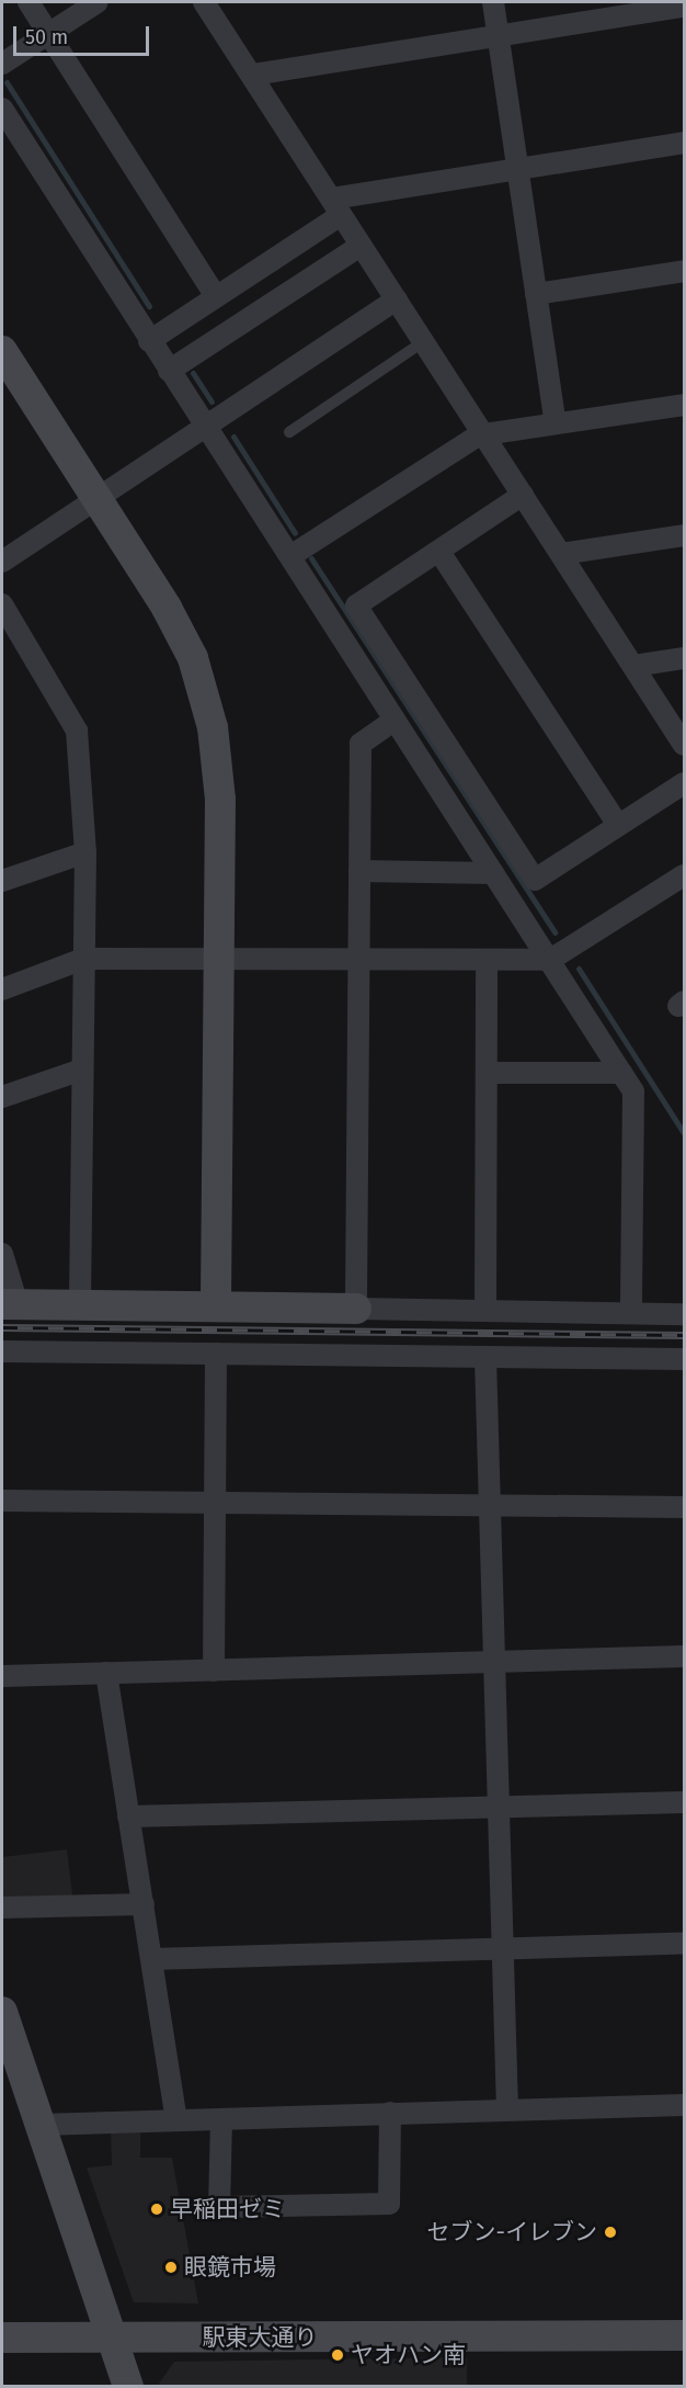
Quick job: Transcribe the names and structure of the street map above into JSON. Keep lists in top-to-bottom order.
{
  "streets": {
    "street": ["駅東大通り"]
  },
  "places": [
    "早稲田ゼミ",
    "セブン-イレブン",
    "眼鏡市場",
    "ヤオハン南"
  ],
  "scale_bar": "50 m"
}
